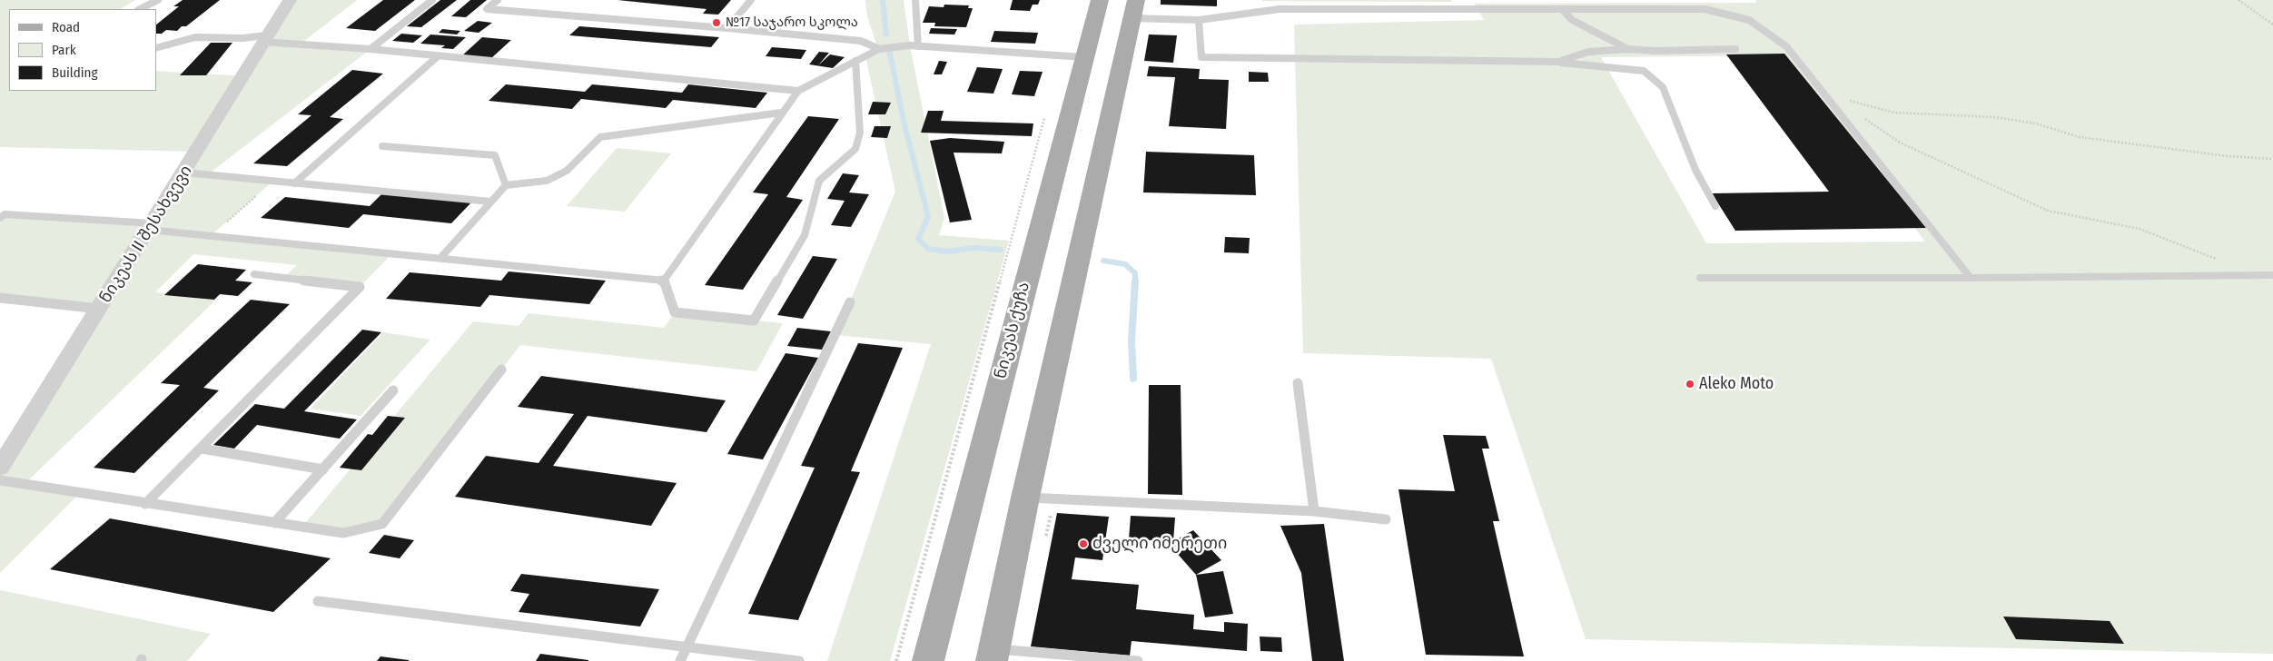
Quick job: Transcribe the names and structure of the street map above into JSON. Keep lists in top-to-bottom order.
{
  "streets": {
    "main road": ["ნიკეას ქუჩა"],
    "street": ["ნიკეას II შესახვევი"]
  },
  "places": ["№17 საჯარო სკოლა", "Aleko Moto", "ძველი იმერეთი"],
  "legend": ["Road", "Park", "Building"]
}
